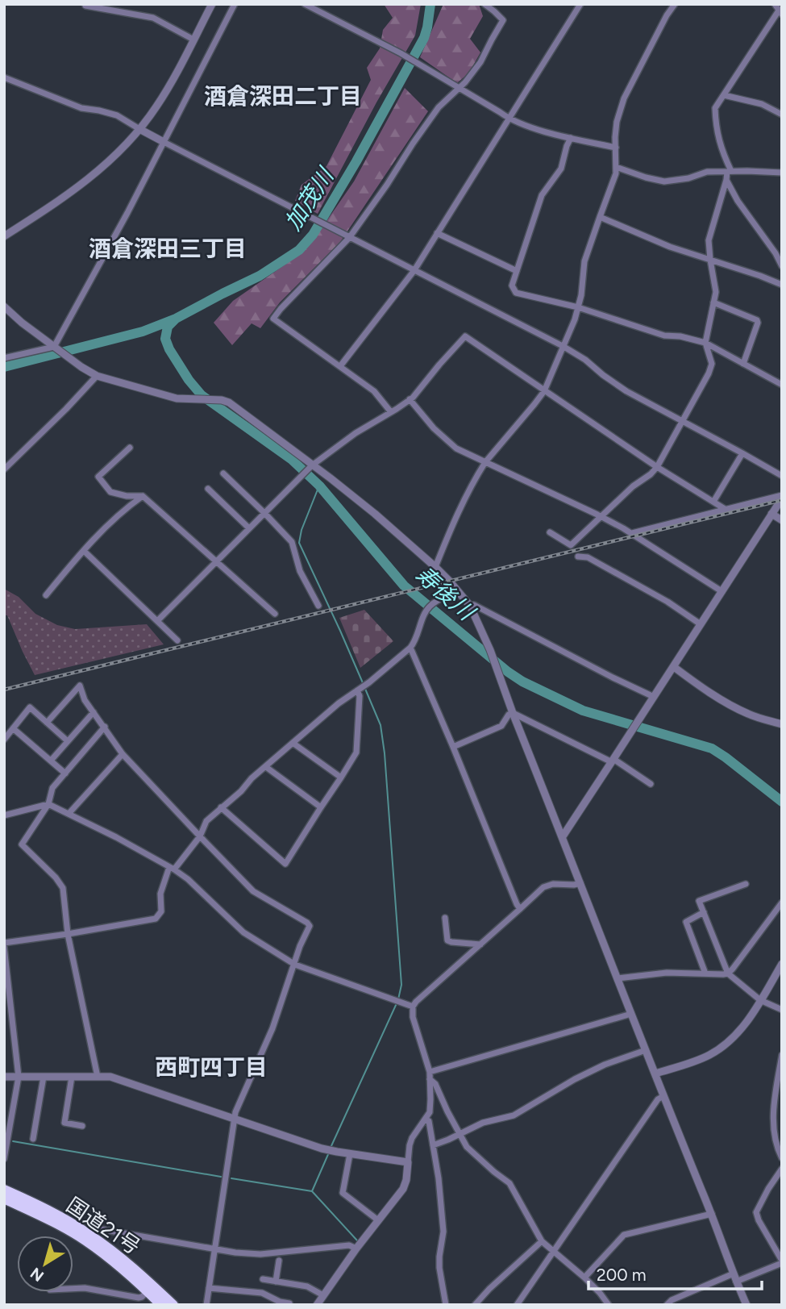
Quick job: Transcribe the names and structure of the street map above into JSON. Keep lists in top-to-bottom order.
{
  "streets": {
    "highway": ["国道21号"]
  },
  "districts": ["酒倉深田二丁目", "酒倉深田三丁目", "西町四丁目"],
  "water": ["加茂川", "寿後川"],
  "scale_bar": "200 m",
  "north": "bottom left"
}
